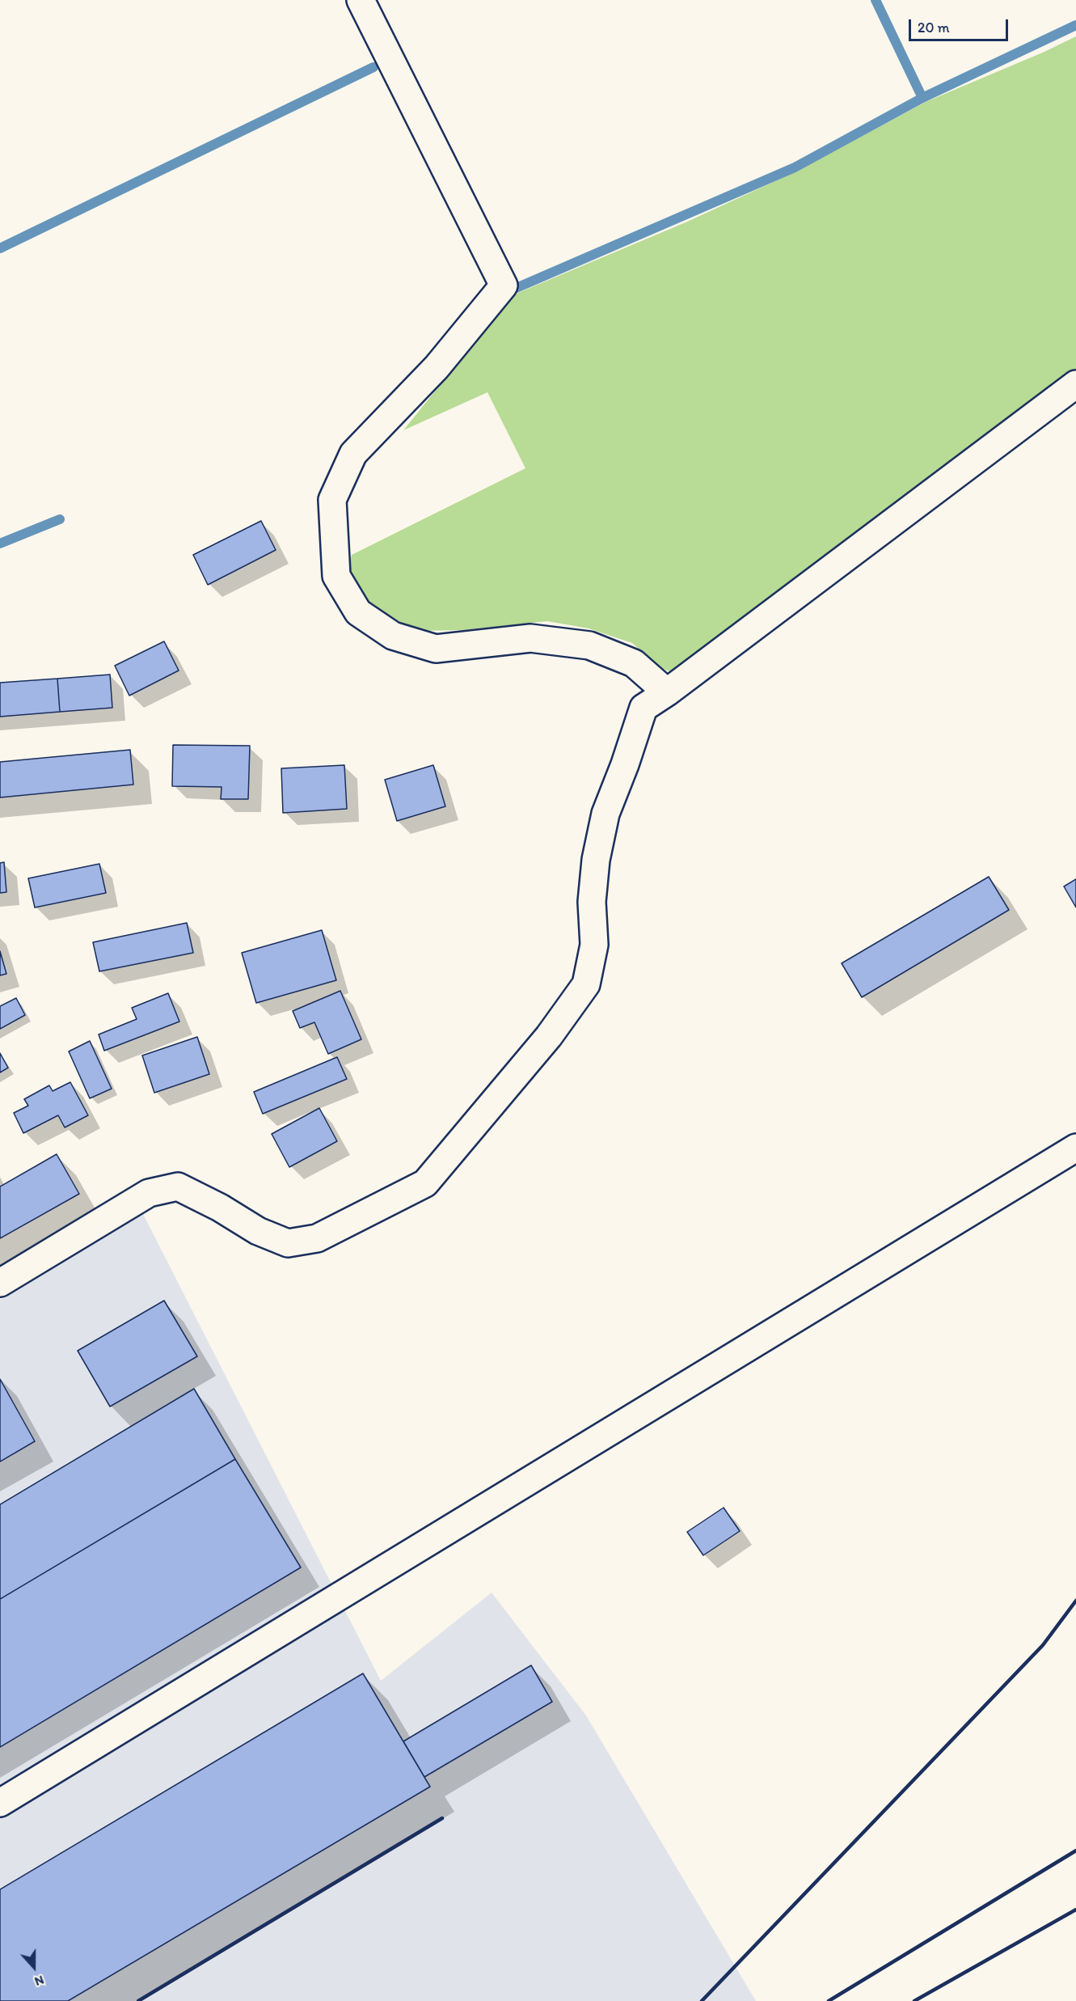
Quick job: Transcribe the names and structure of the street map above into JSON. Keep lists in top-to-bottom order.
{
  "scale_bar": "20 m",
  "north": "bottom"
}
